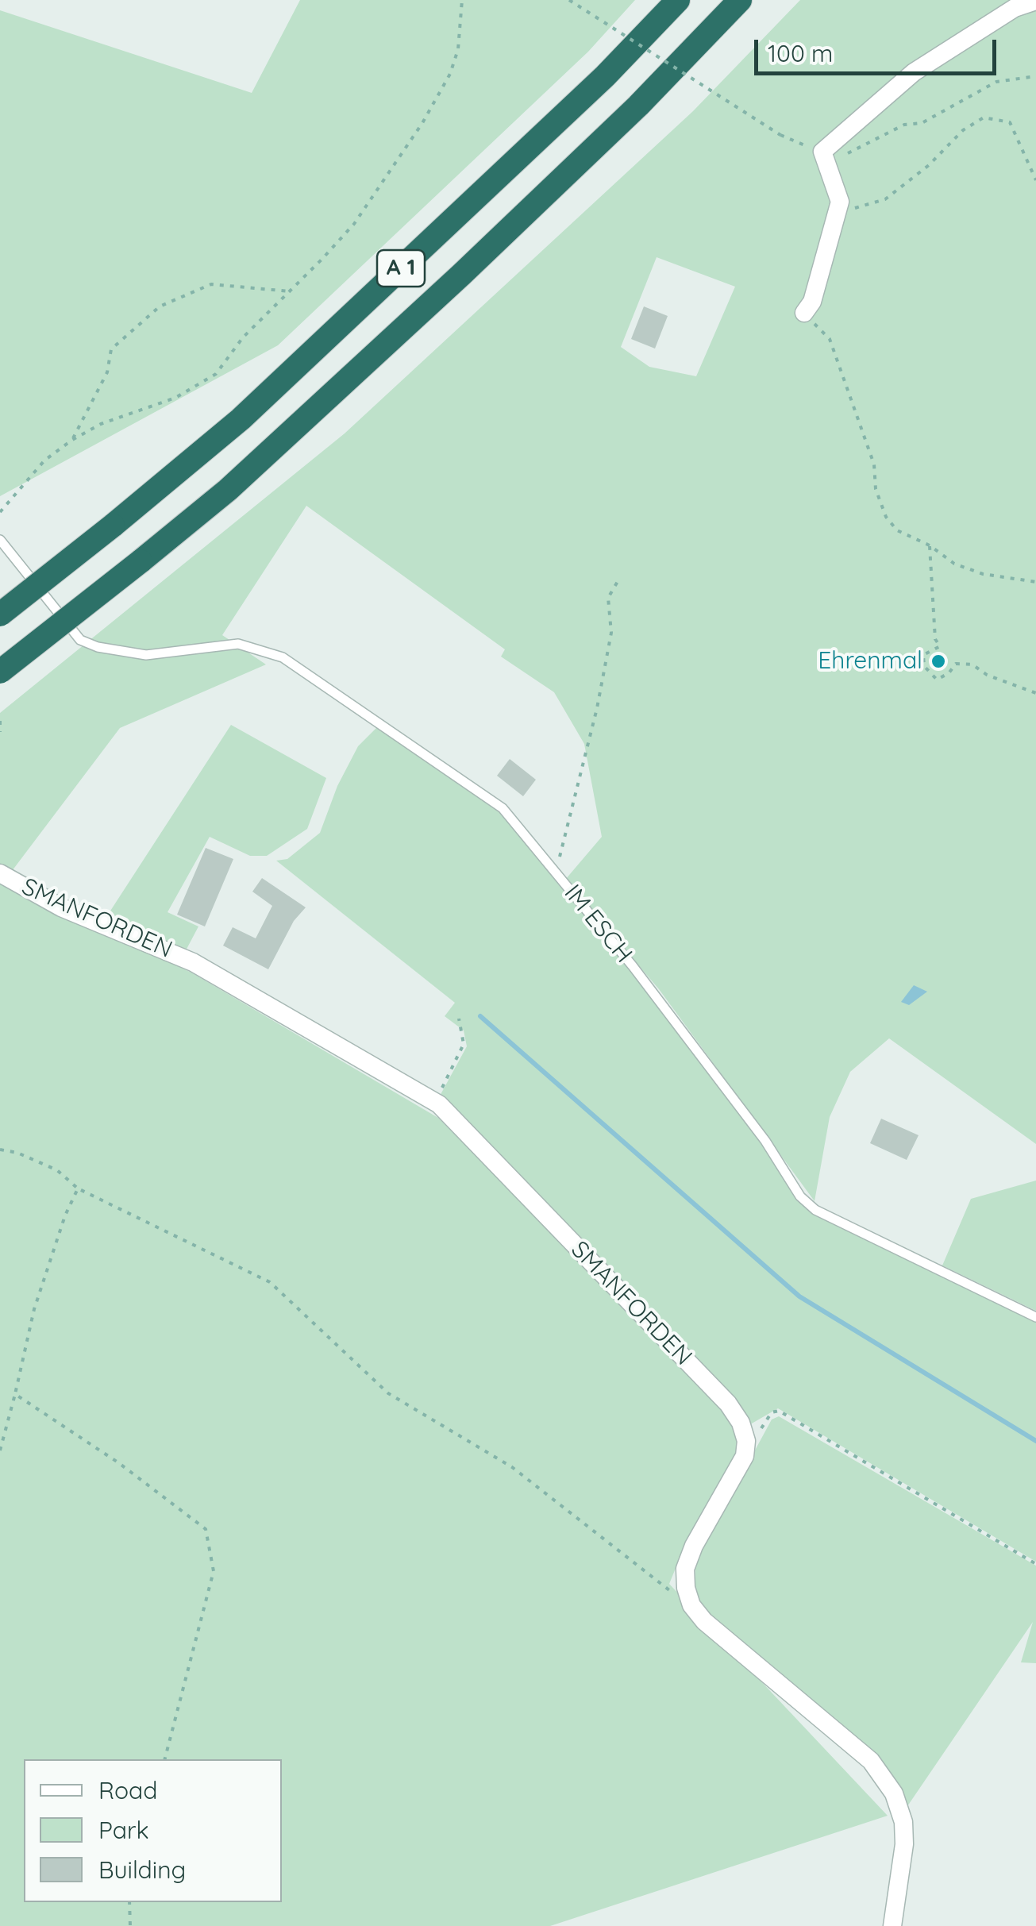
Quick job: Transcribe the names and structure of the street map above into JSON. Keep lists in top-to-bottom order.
{
  "streets": {
    "highway": ["A 1"],
    "street": ["SMANFORDEN"],
    "lane": ["IM ESCH"]
  },
  "places": ["Ehrenmal"],
  "legend": ["Road", "Park", "Building"],
  "scale_bar": "100 m"
}
